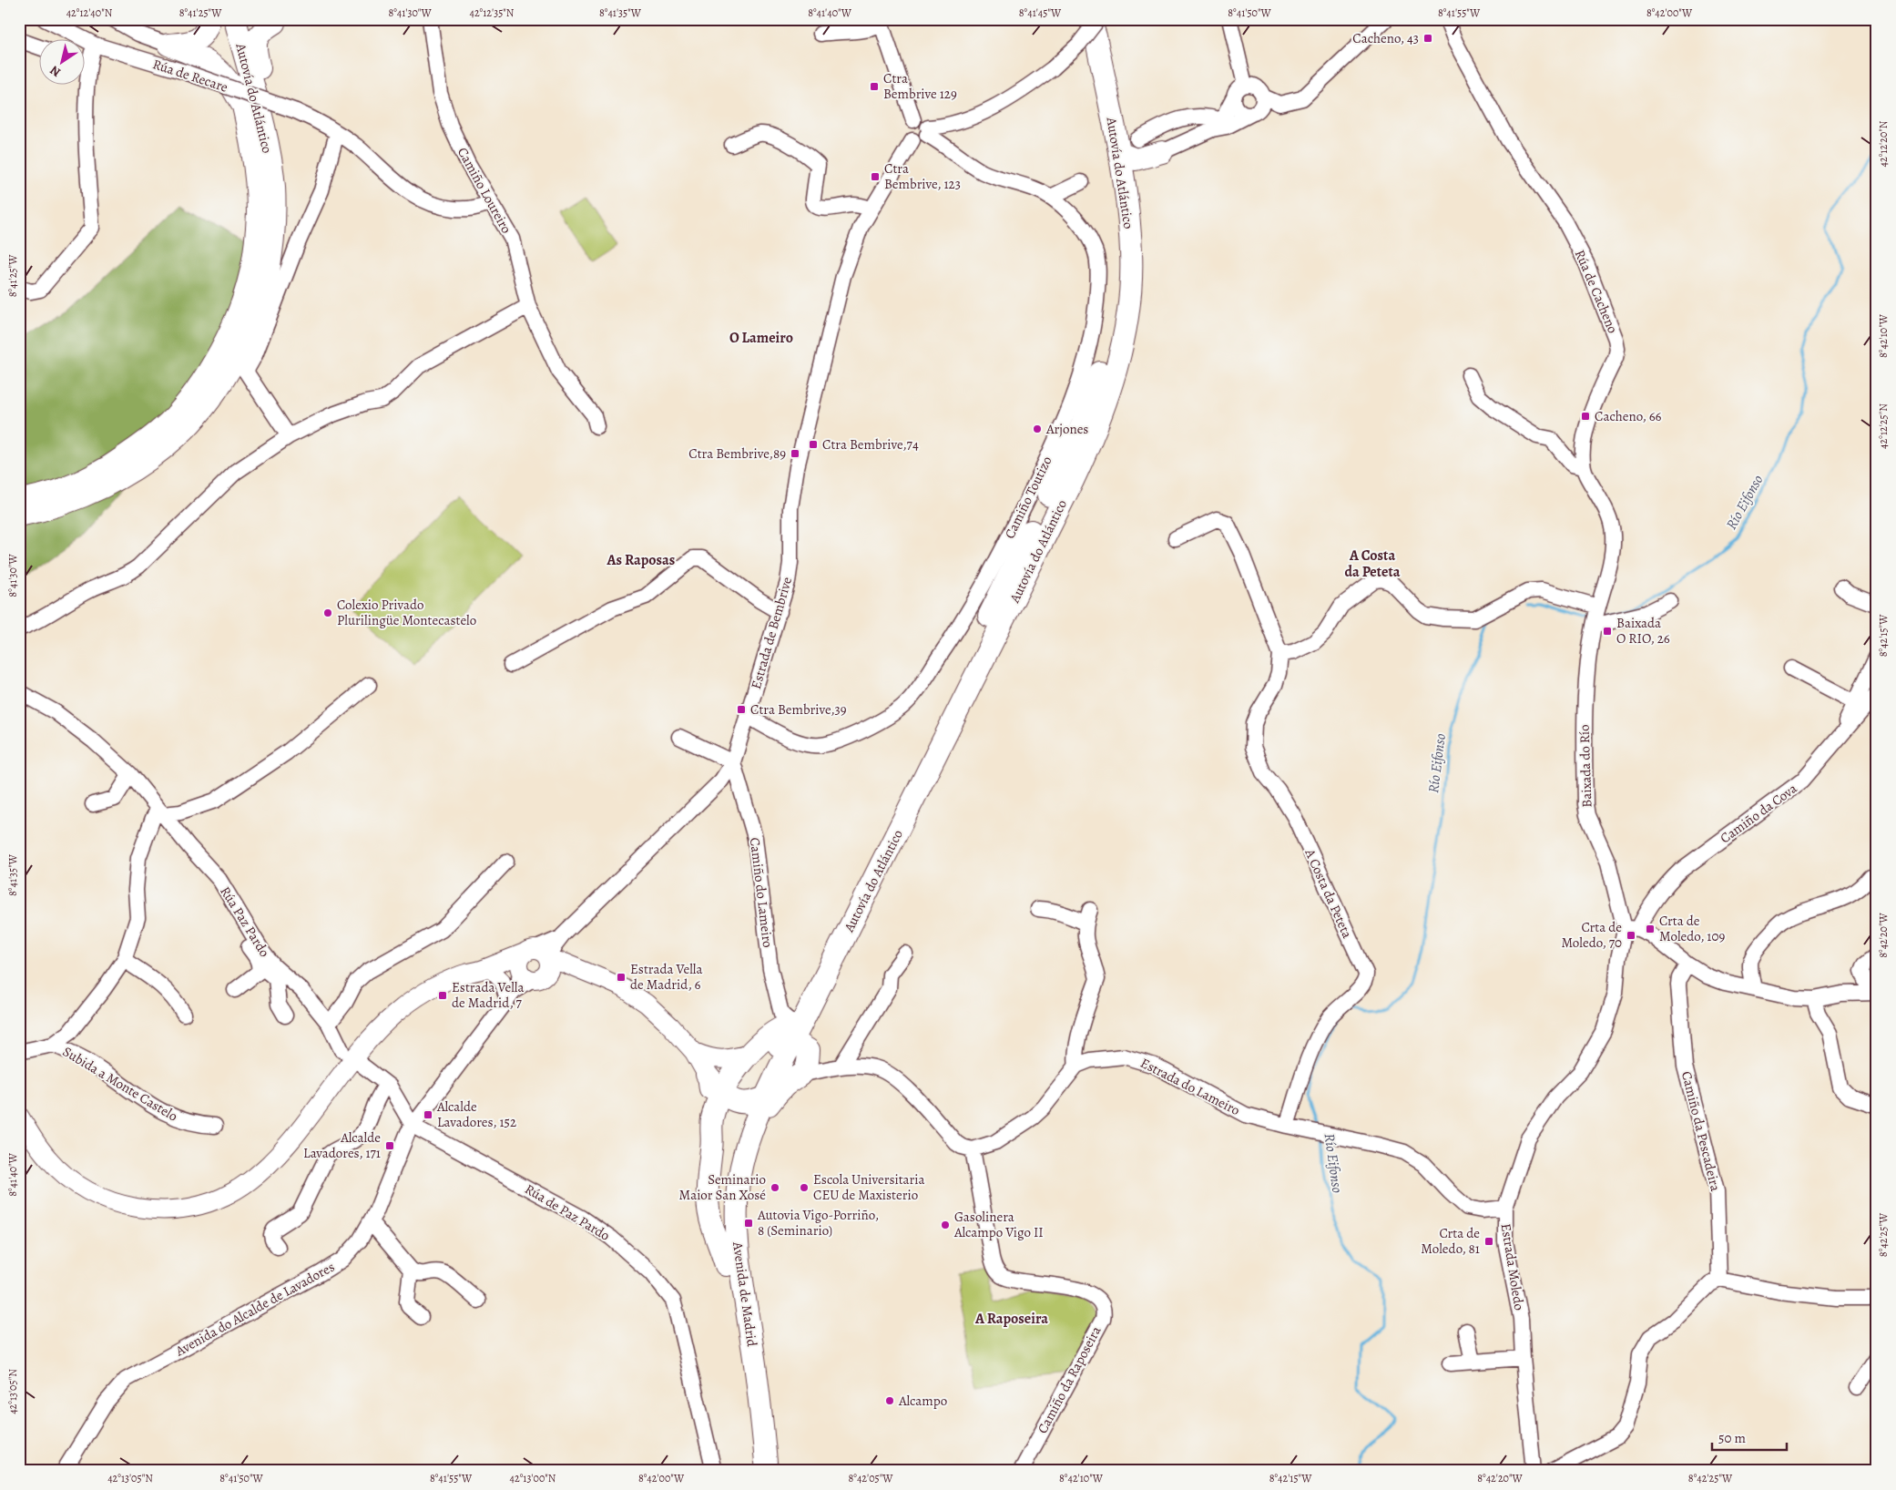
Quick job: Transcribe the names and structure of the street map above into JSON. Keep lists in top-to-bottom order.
{
  "streets": {
    "highway": ["Autovía do Atlántico", "Avenida de Madrid"],
    "street": [
      "Rúa de Recare",
      "Camiño Loureiro",
      "Rúa de Cacheno",
      "Camiño Toutizo",
      "Estrada de Bembrive",
      "Baixada do Río",
      "Camiño da Cova",
      "Camiño do Lameiro",
      "A Costa da Peteta",
      "Rúa Paz Pardo",
      "Subida a Monte Castelo",
      "Estrada do Lameiro",
      "Camiño da Pescadeira",
      "Rúa de Paz Pardo",
      "Estrada Moledo",
      "Avenida do Alcalde de Lavadores",
      "Camiño da Raposeira"
    ]
  },
  "crossings": [
    ["Rúa de Recare", "Camiño Loureiro"],
    ["Autovía do Atlántico", "Camiño do Lameiro"],
    ["Autovía do Atlántico", "Avenida de Madrid"],
    ["Rúa de Cacheno", "Baixada do Río"],
    ["Camiño Toutizo", "Estrada de Bembrive"],
    ["Estrada de Bembrive", "Camiño do Lameiro"],
    ["Estrada de Bembrive", "Avenida do Alcalde de Lavadores"],
    ["Baixada do Río", "Camiño da Cova"],
    ["Baixada do Río", "Estrada Moledo"],
    ["Camiño da Cova", "Estrada Moledo"],
    ["Camiño do Lameiro", "Avenida de Madrid"],
    ["A Costa da Peteta", "Estrada do Lameiro"],
    ["Rúa Paz Pardo", "Subida a Monte Castelo"],
    ["Estrada do Lameiro", "Estrada Moledo"],
    ["Rúa de Paz Pardo", "Avenida do Alcalde de Lavadores"]
  ],
  "districts": [
    "O Lameiro",
    "A Costa da Peteta",
    "As Raposas",
    "A Raposeira"
  ],
  "water": ["Río Eifonso"],
  "places": {
    "transit": [
      "Cacheno, 43",
      "Ctra Bembrive 129",
      "Ctra Bembrive, 123",
      "Cacheno, 66",
      "Ctra Bembrive,74",
      "Ctra Bembrive,89",
      "Baixada O RIO, 26",
      "Ctra Bembrive,39",
      "Crta de Moledo, 109",
      "Crta de Moledo, 70",
      "Estrada Vella de Madrid, 6",
      "Estrada Vella de Madrid, 7",
      "Alcalde Lavadores, 152",
      "Alcalde Lavadores, 171",
      "Autovia Vigo-Porriño, 8 (Seminario)",
      "Crta de Moledo, 81"
    ],
    "other": [
      "Arjones",
      "Colexio Privado Plurilingüe Montecastelo",
      "Seminario Maior San Xosé",
      "Escola Universitaria CEU de Maxisterio",
      "Gasolinera Alcampo Vigo II",
      "Alcampo"
    ]
  },
  "scale_bar": "50 m",
  "north": "bottom left",
  "coordinates": [
    "42°12'40\"N",
    "8°41'25\"W",
    "8°41'30\"W",
    "42°12'35\"N",
    "8°41'35\"W",
    "8°41'40\"W",
    "8°41'45\"W",
    "8°41'50\"W",
    "8°41'55\"W",
    "8°42'00\"W",
    "42°12'20\"N",
    "8°42'10\"W",
    "42°12'25\"N",
    "8°42'15\"W",
    "8°42'20\"W",
    "8°42'25\"W",
    "42°13'05\"N",
    "42°13'00\"N",
    "8°42'05\"W"
  ]
}
